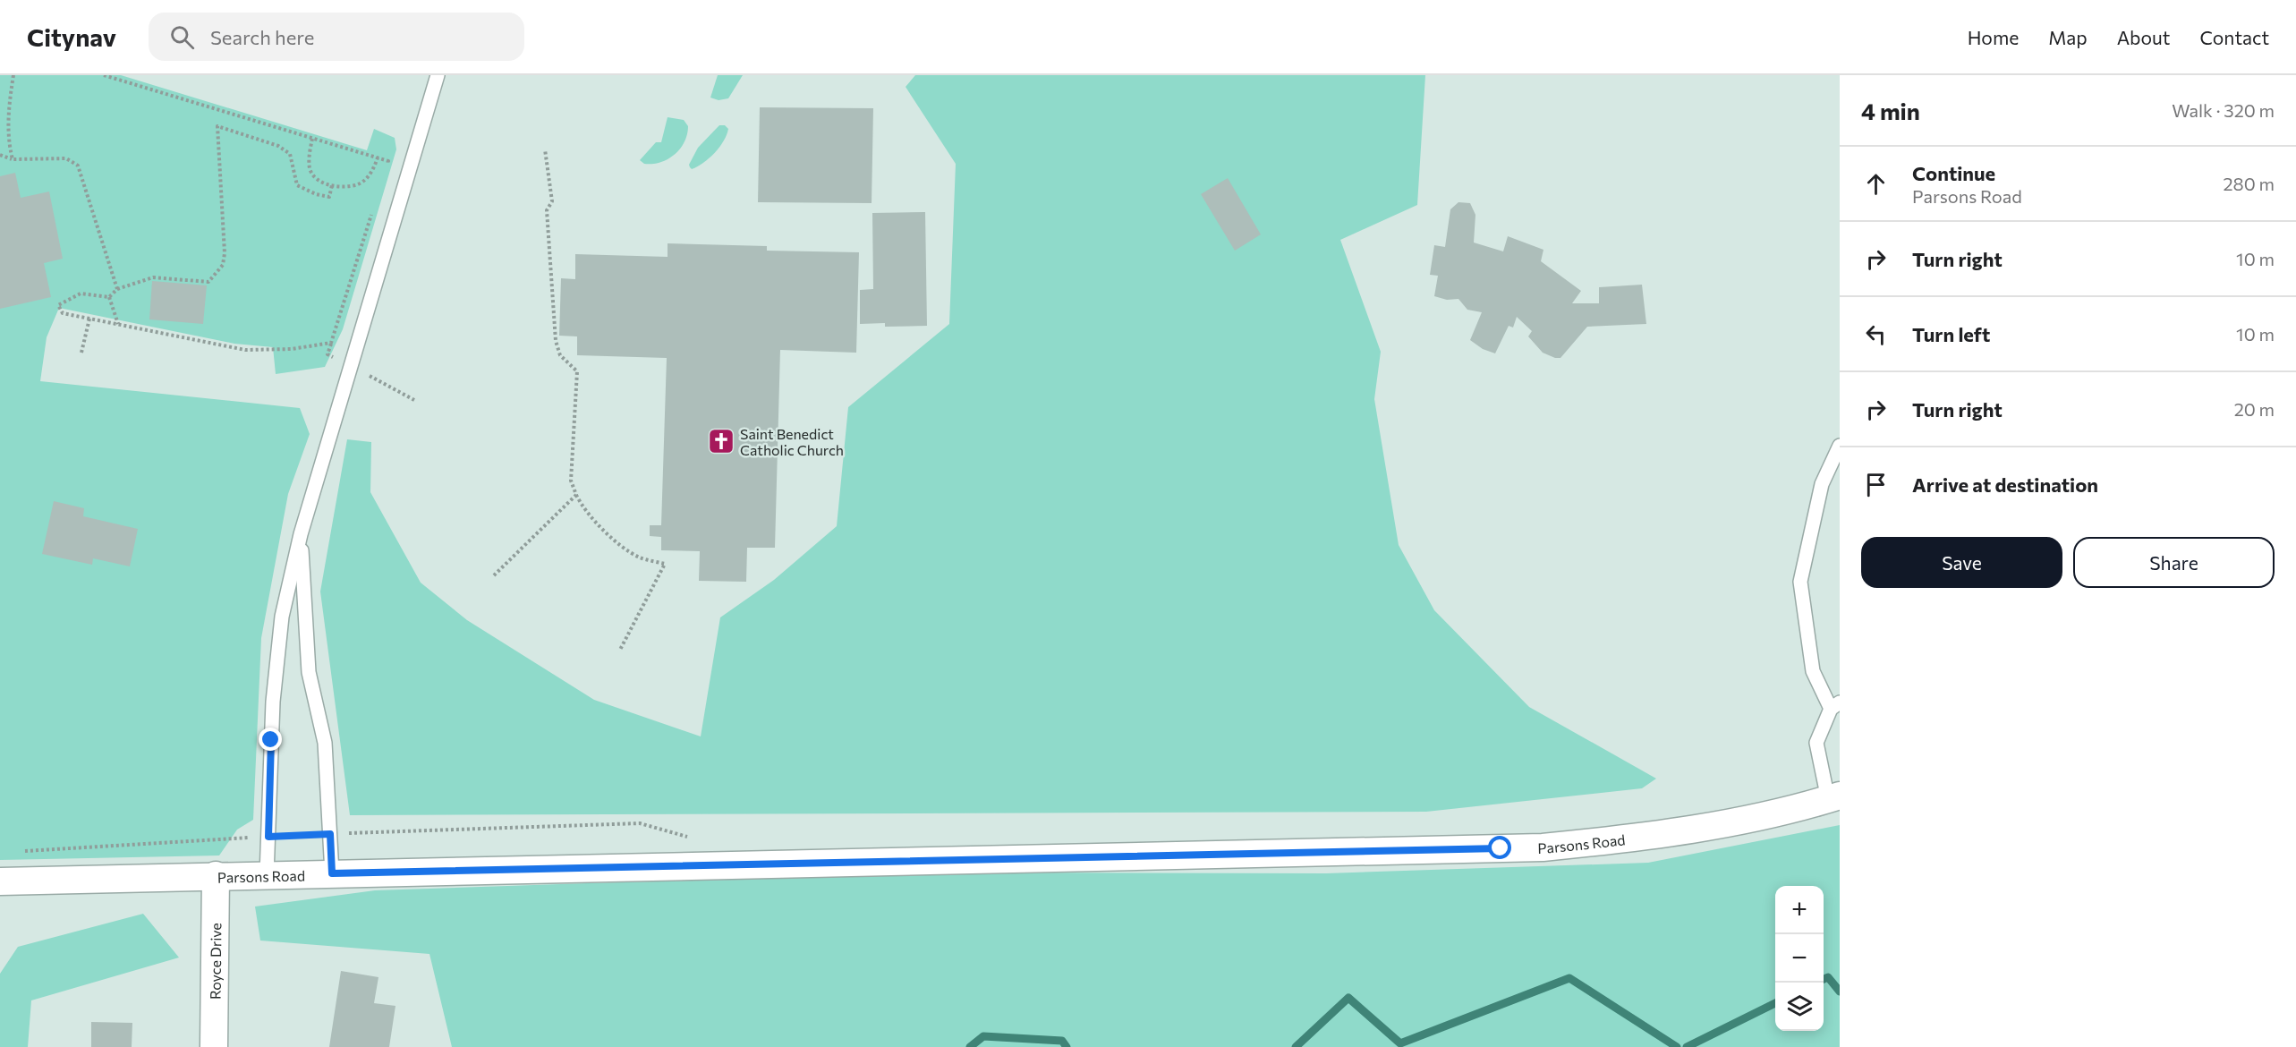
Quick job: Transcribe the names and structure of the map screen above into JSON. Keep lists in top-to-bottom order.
{
  "streets": {
    "street": ["Parsons Road", "Royce Drive"]
  },
  "crossings": [
    ["Parsons Road", "Royce Drive"]
  ],
  "places": {
    "church": ["Saint Benedict Catholic Church"]
  },
  "page": {
    "header": "Citynav",
    "search": "Search here",
    "nav": [
      "Home",
      "Map",
      "About",
      "Contact"
    ],
    "heading": ["4 min", "Walk · 320 m"],
    "list": [
      ["Continue", "Parsons Road", "280 m"],
      ["Turn right", "10 m"],
      ["Turn left", "10 m"],
      ["Turn right", "20 m"],
      "Arrive at destination"
    ],
    "buttons": ["Save", "Share"],
    "map_buttons": ["+", "−"]
  }
}
